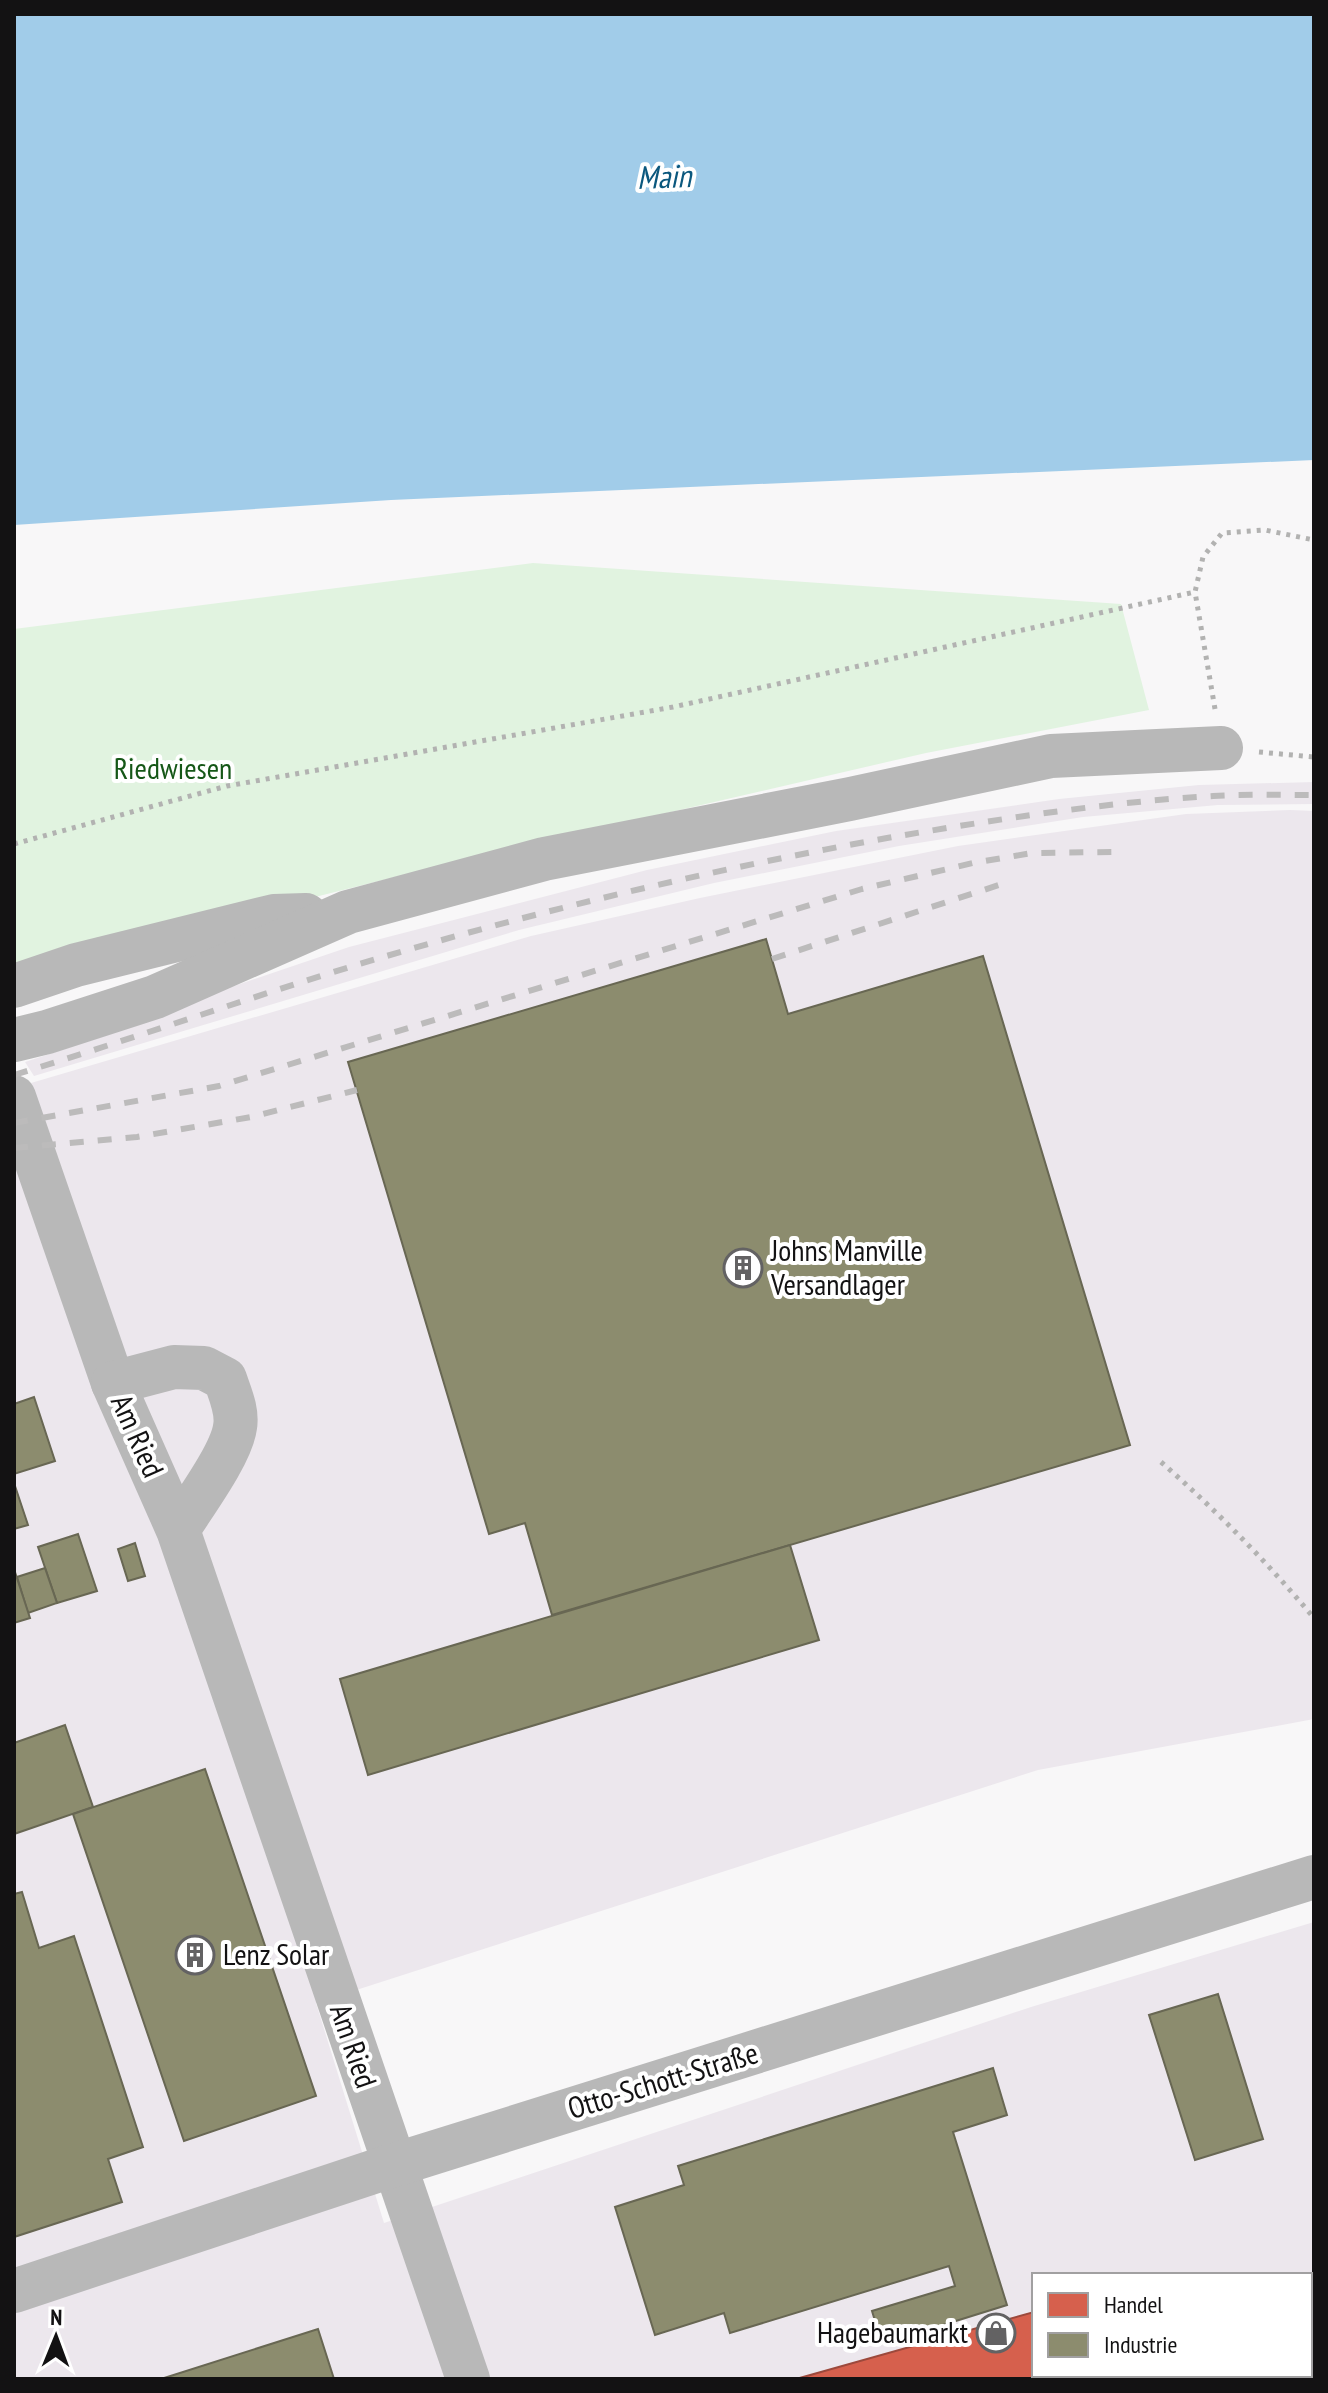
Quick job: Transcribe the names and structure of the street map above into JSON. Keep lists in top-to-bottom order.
{
  "streets": {
    "street": ["Am Ried", "Otto-Schott-Straße"]
  },
  "crossings": [
    ["Am Ried", "Otto-Schott-Straße"]
  ],
  "water": ["Main"],
  "parks": ["Riedwiesen"],
  "places": {
    "building": ["Johns Manville Versandlager", "Lenz Solar"],
    "shop": ["Hagebaumarkt"]
  },
  "legend": ["Handel", "Industrie"],
  "north": "top"
}
